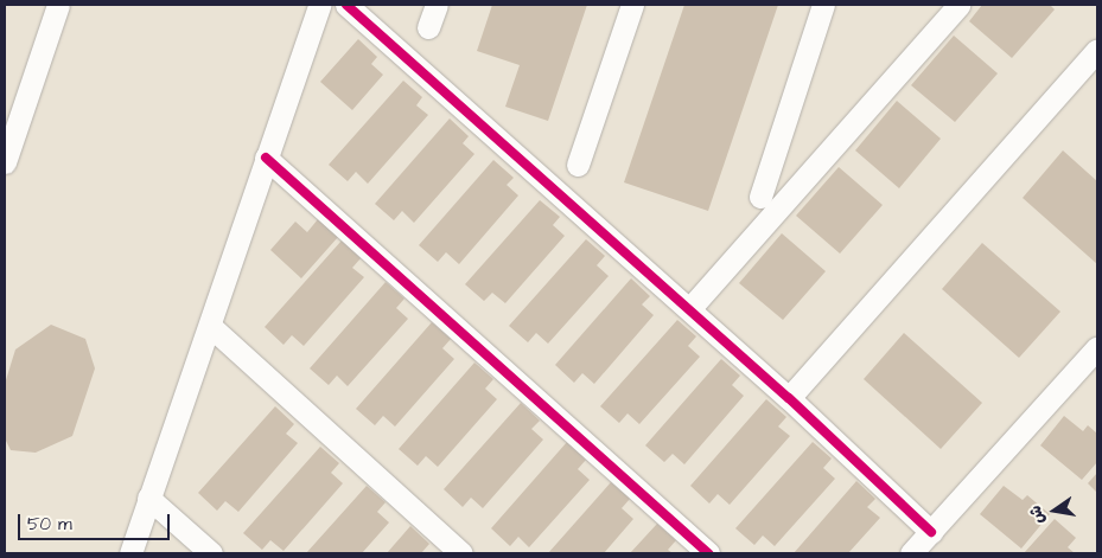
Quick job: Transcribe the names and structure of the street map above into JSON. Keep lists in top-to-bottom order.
{
  "scale_bar": "50 m",
  "north": "left"
}
